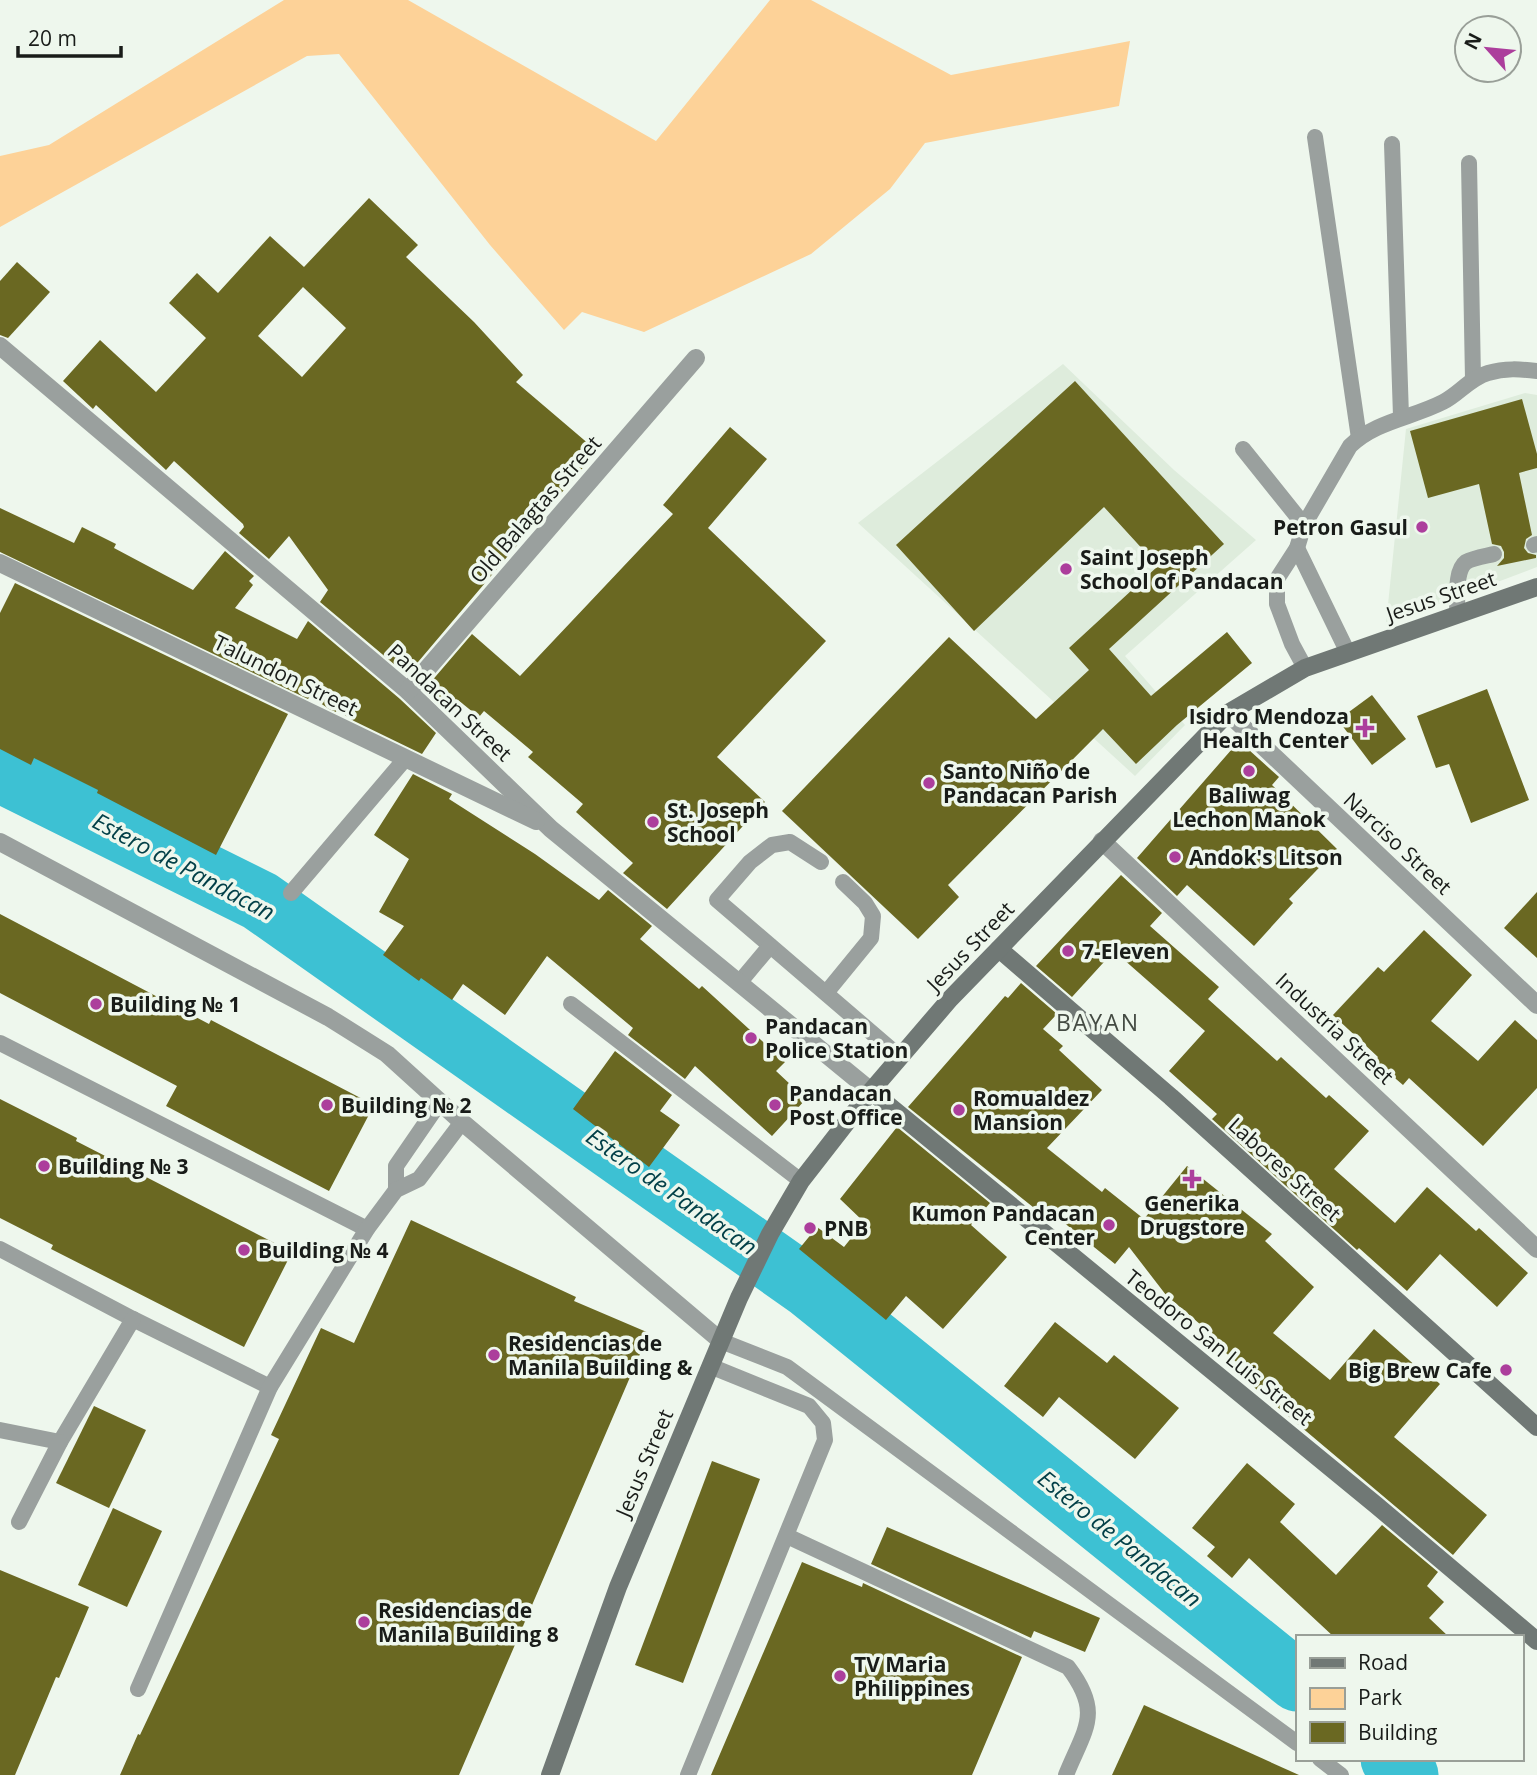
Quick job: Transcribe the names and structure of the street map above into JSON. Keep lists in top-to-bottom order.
{
  "streets": {
    "main road": ["Jesus Street", "Labores Street", "Teodoro San Luis Street"],
    "street": [
      "Old Balagtas Street",
      "Talundon Street",
      "Pandacan Street",
      "Narciso Street",
      "Industria Street"
    ]
  },
  "crossings": [
    ["Old Balagtas Street", "Pandacan Street"],
    ["Jesus Street", "Pandacan Street"],
    ["Jesus Street", "Narciso Street"],
    ["Jesus Street", "Industria Street"],
    ["Jesus Street", "Labores Street"],
    ["Jesus Street", "Teodoro San Luis Street"],
    ["Talundon Street", "Pandacan Street"],
    ["Pandacan Street", "Teodoro San Luis Street"]
  ],
  "districts": ["BAYAN"],
  "water": ["Estero de Pandacan"],
  "places": {
    "other": [
      "Petron Gasul",
      "Saint Joseph School of Pandacan",
      "Baliwag Lechon Manok",
      "Santo Niño de Pandacan Parish",
      "St. Joseph School",
      "Andok's Litson",
      "7-Eleven",
      "Building № 1",
      "Pandacan Police Station",
      "Building № 2",
      "Pandacan Post Office",
      "Romualdez Mansion",
      "Building № 3",
      "Kumon Pandacan Center",
      "PNB",
      "Building № 4",
      "Residencias de Manila Building &",
      "Big Brew Cafe",
      "Residencias de Manila Building 8",
      "TV Maria Philippines"
    ],
    "health": ["Isidro Mendoza Health Center", "Generika Drugstore"]
  },
  "legend": ["Road", "Park", "Building"],
  "scale_bar": "20 m",
  "north": "top left"
}
